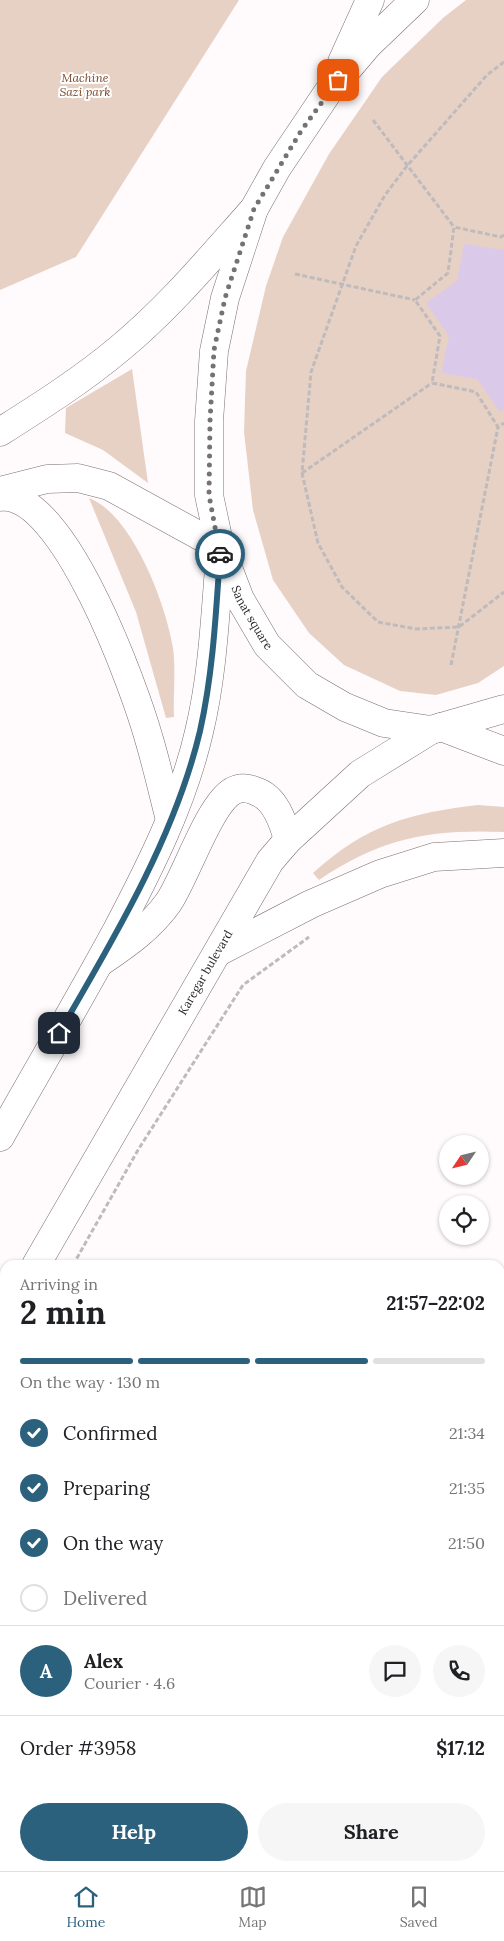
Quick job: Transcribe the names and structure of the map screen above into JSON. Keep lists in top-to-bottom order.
{
  "streets": {
    "main road": ["Sanat square", "Karegar bulevard"]
  },
  "crossings": [
    ["Sanat square", "Karegar bulevard"]
  ],
  "parks": ["Machine Sazi park"],
  "north": "bottom left",
  "page": {
    "heading": ["2 min", "Arriving in", "21:57–22:02"],
    "panel": [
      "Alex",
      "Courier · 4.6",
      "Order #3958",
      "$17.12"
    ],
    "bar": "On the way · 130 m",
    "list": [
      ["Confirmed", "21:34"],
      ["Preparing", "21:35"],
      ["On the way", "21:50"],
      "Delivered"
    ],
    "round": "A",
    "buttons": ["Help", "Share"],
    "tabs": ["Home", "Map", "Saved"]
  }
}
